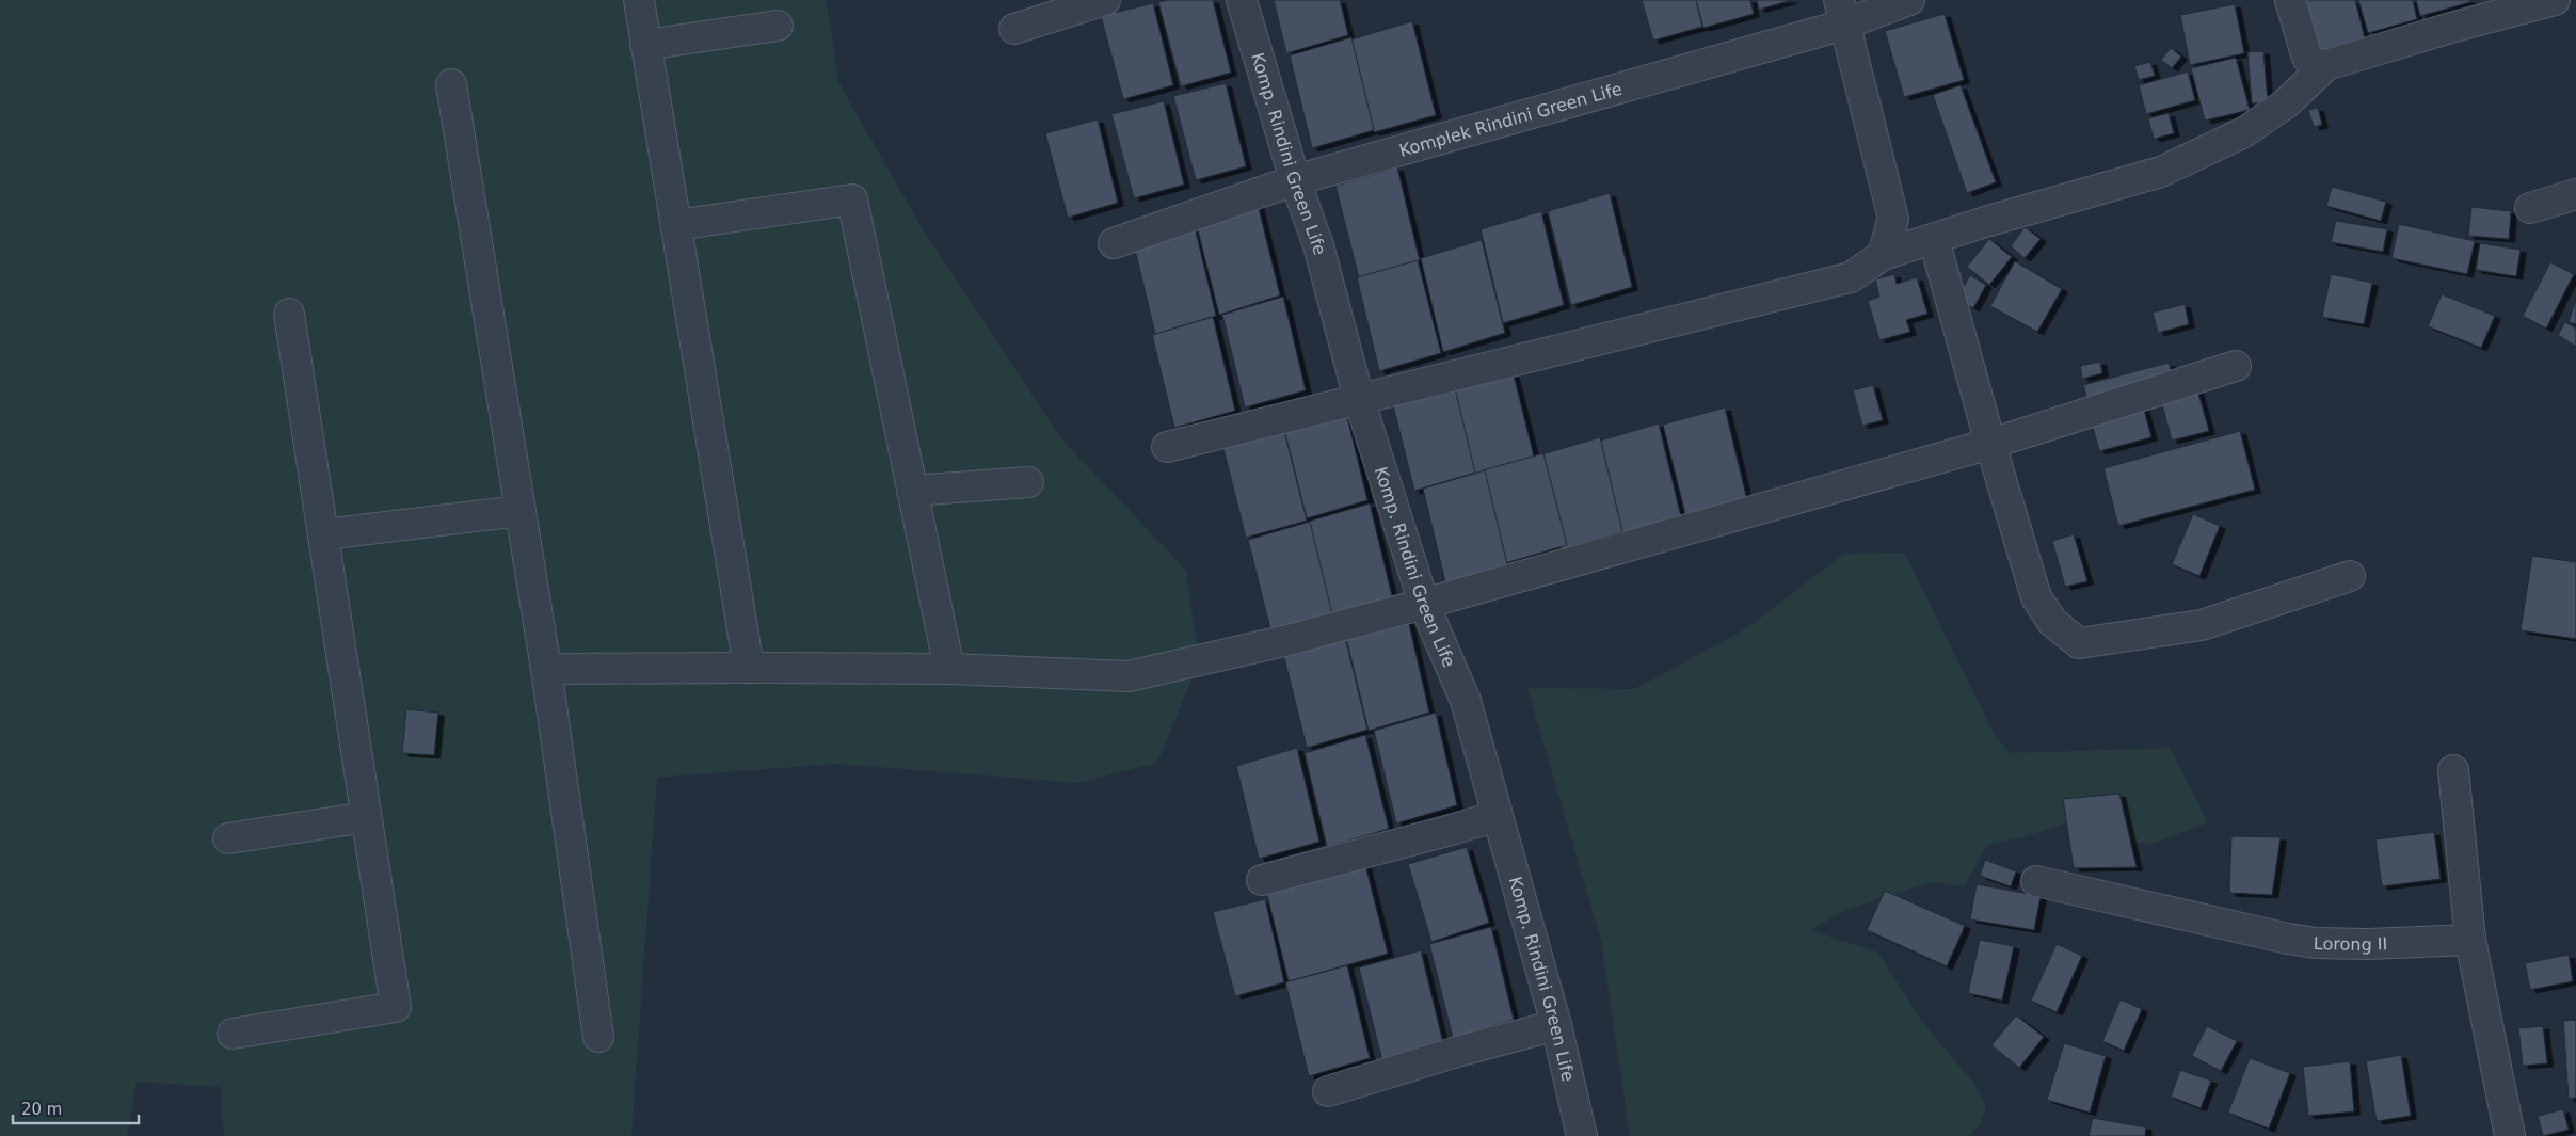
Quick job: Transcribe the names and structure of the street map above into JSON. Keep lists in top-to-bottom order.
{
  "streets": {
    "street": ["Komplek Rindini Green Life", "Komp. Rindini Green Life", "Lorong II"]
  },
  "crossings": [
    ["Komplek Rindini Green Life", "Komp. Rindini Green Life"]
  ],
  "scale_bar": "20 m"
}
